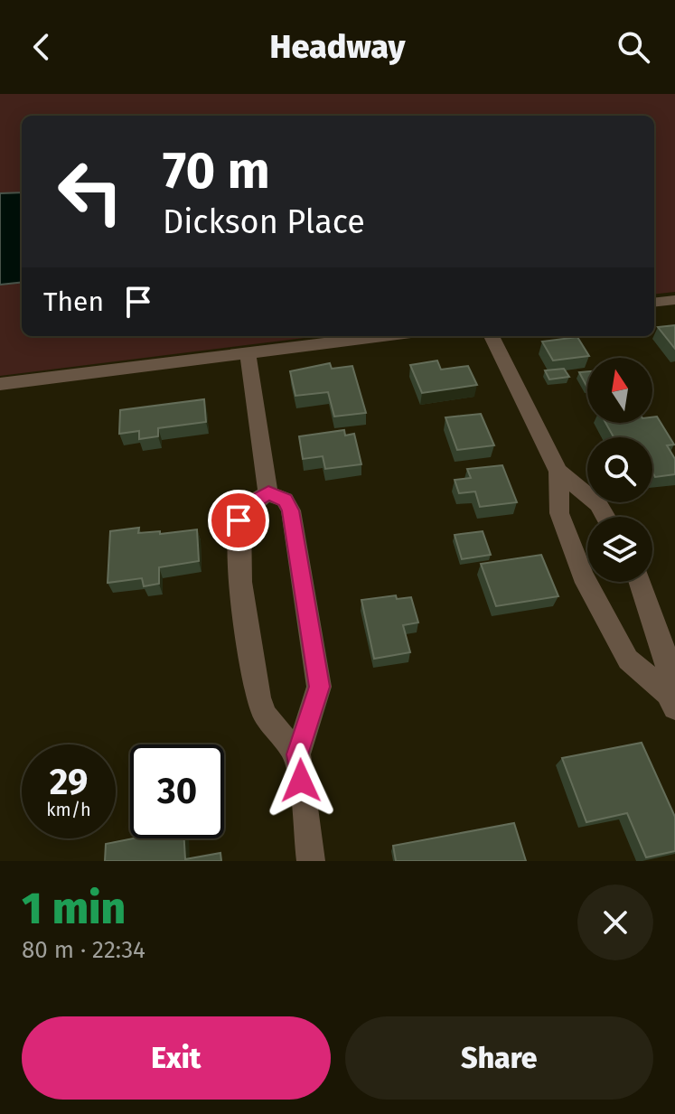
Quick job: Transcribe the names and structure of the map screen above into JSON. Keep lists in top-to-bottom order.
{
  "north": "top",
  "page": {
    "header": "Headway",
    "turn": ["70 m", "Dickson Place"],
    "then": "Then",
    "speed": "29 km/h",
    "limit": "30",
    "heading": ["1 min", "80 m · 22:34"],
    "buttons": ["Exit", "Share"]
  }
}
